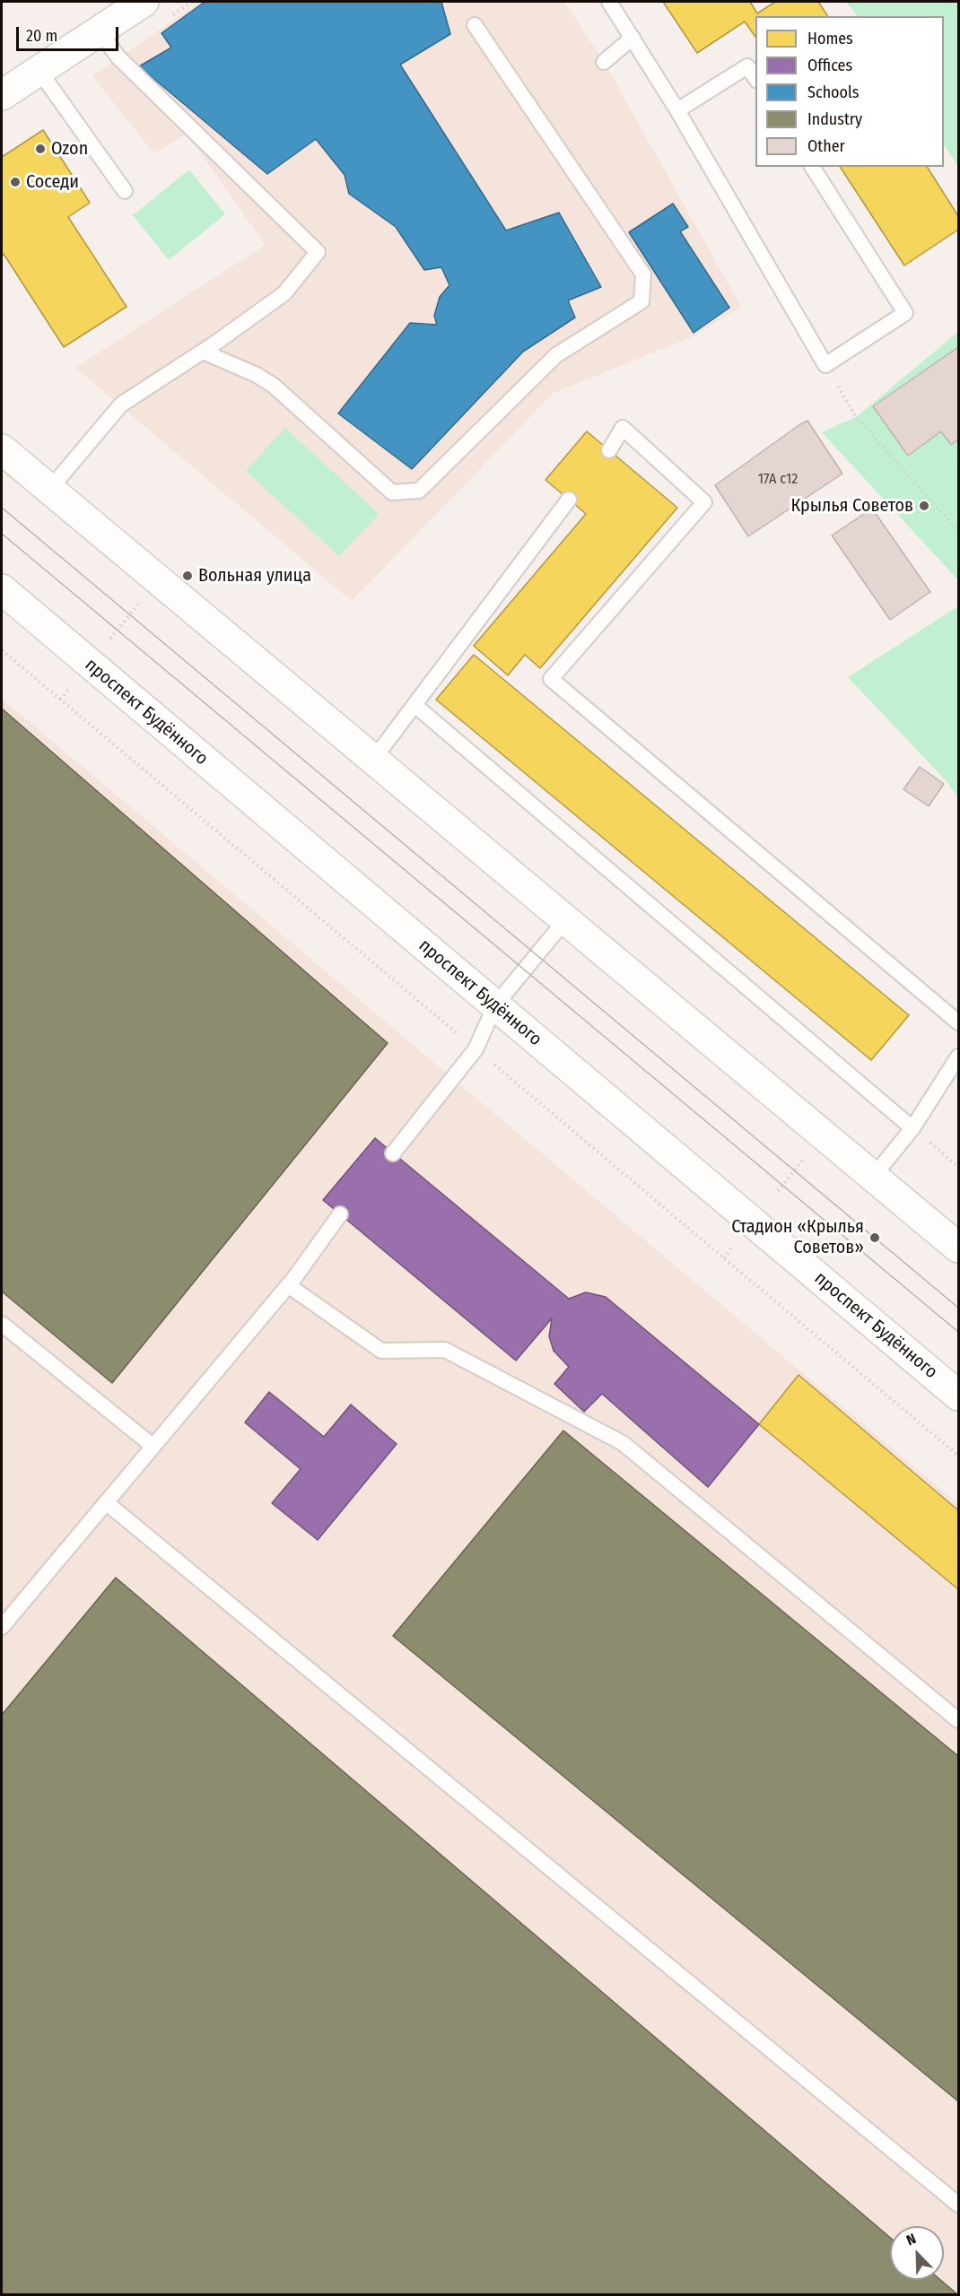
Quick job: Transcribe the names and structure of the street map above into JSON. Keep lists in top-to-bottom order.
{
  "streets": {
    "main road": ["проспект Будённого"]
  },
  "places": [
    "Ozon",
    "Соседи",
    "Крылья Советов",
    "Вольная улица",
    "Стадион «Крылья Советов»"
  ],
  "house_numbers": ["17А с12"],
  "legend": [
    "Homes",
    "Offices",
    "Schools",
    "Industry",
    "Other"
  ],
  "scale_bar": "20 m",
  "north": "top left"
}
